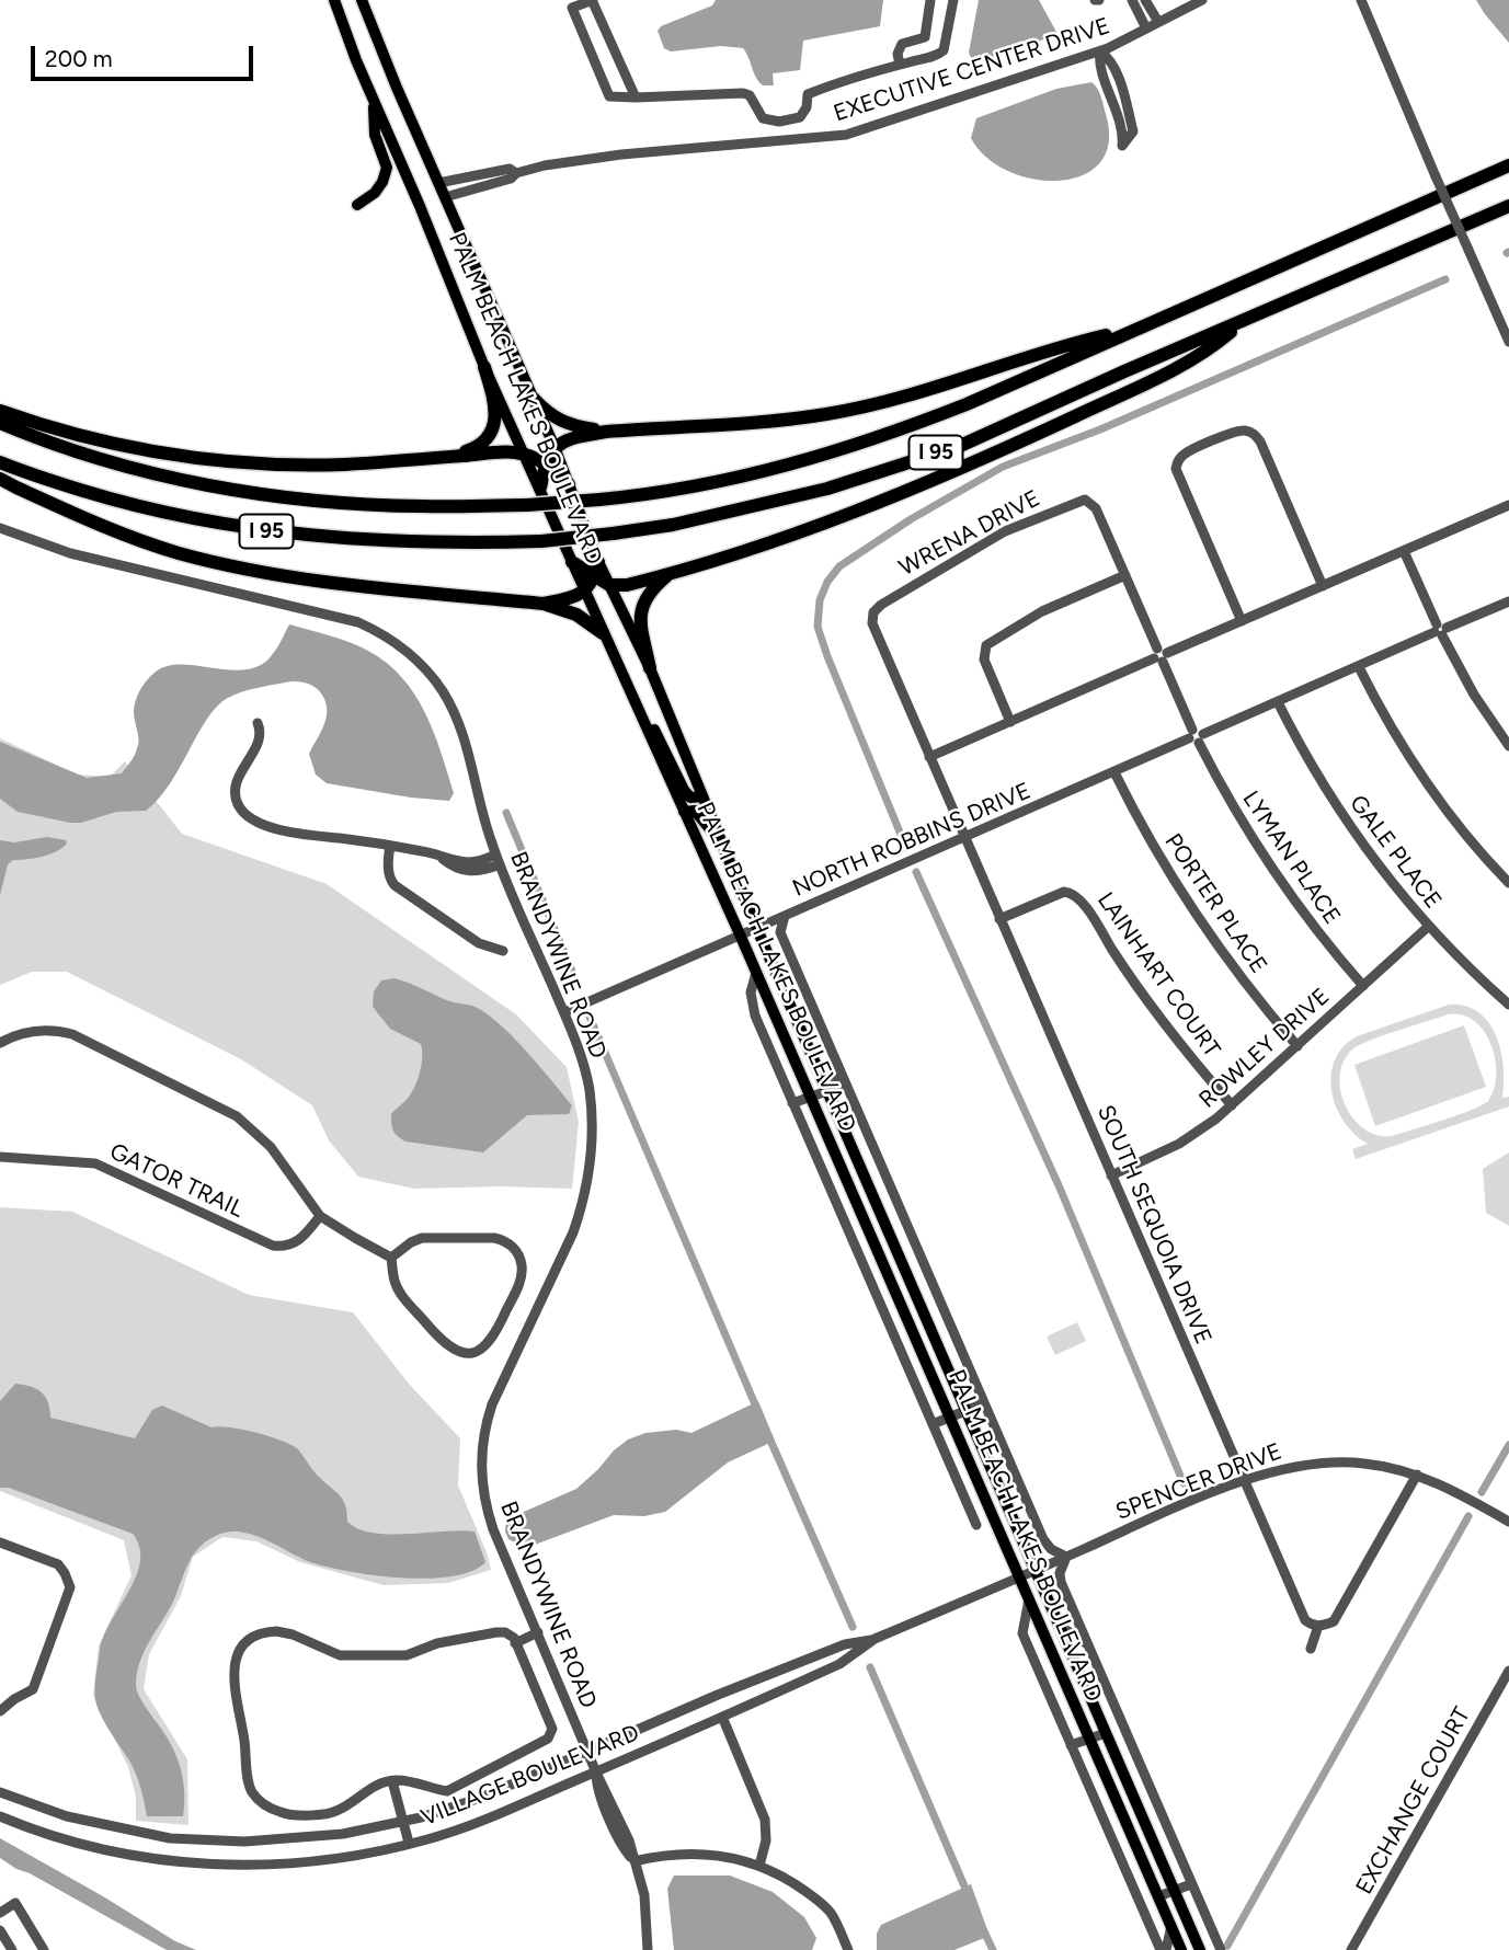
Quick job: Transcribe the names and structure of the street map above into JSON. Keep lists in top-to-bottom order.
{
  "streets": {
    "highway": ["I 95"],
    "main road": ["PALM BEACH LAKES BOULEVARD"],
    "street": [
      "EXECUTIVE CENTER DRIVE",
      "WRENA DRIVE",
      "NORTH ROBBINS DRIVE",
      "GALE PLACE",
      "LYMAN PLACE",
      "PORTER PLACE",
      "BRANDYWINE ROAD",
      "LAINHART COURT",
      "ROWLEY DRIVE",
      "GATOR TRAIL",
      "SOUTH SEQUOIA DRIVE",
      "SPENCER DRIVE",
      "VILLAGE BOULEVARD",
      "EXCHANGE COURT"
    ]
  },
  "crossings": [
    ["EXECUTIVE CENTER DRIVE", "PALM BEACH LAKES BOULEVARD"],
    ["PALM BEACH LAKES BOULEVARD", "NORTH ROBBINS DRIVE"],
    ["PALM BEACH LAKES BOULEVARD", "SPENCER DRIVE"],
    ["PALM BEACH LAKES BOULEVARD", "VILLAGE BOULEVARD"],
    ["WRENA DRIVE", "LYMAN PLACE"],
    ["WRENA DRIVE", "SOUTH SEQUOIA DRIVE"],
    ["NORTH ROBBINS DRIVE", "GALE PLACE"],
    ["NORTH ROBBINS DRIVE", "LYMAN PLACE"],
    ["NORTH ROBBINS DRIVE", "PORTER PLACE"],
    ["NORTH ROBBINS DRIVE", "BRANDYWINE ROAD"],
    ["NORTH ROBBINS DRIVE", "SOUTH SEQUOIA DRIVE"],
    ["GALE PLACE", "ROWLEY DRIVE"],
    ["LYMAN PLACE", "ROWLEY DRIVE"],
    ["PORTER PLACE", "ROWLEY DRIVE"],
    ["BRANDYWINE ROAD", "VILLAGE BOULEVARD"],
    ["LAINHART COURT", "ROWLEY DRIVE"],
    ["LAINHART COURT", "SOUTH SEQUOIA DRIVE"],
    ["ROWLEY DRIVE", "SOUTH SEQUOIA DRIVE"],
    ["SOUTH SEQUOIA DRIVE", "SPENCER DRIVE"],
    ["SPENCER DRIVE", "VILLAGE BOULEVARD"]
  ],
  "scale_bar": "200 m"
}
